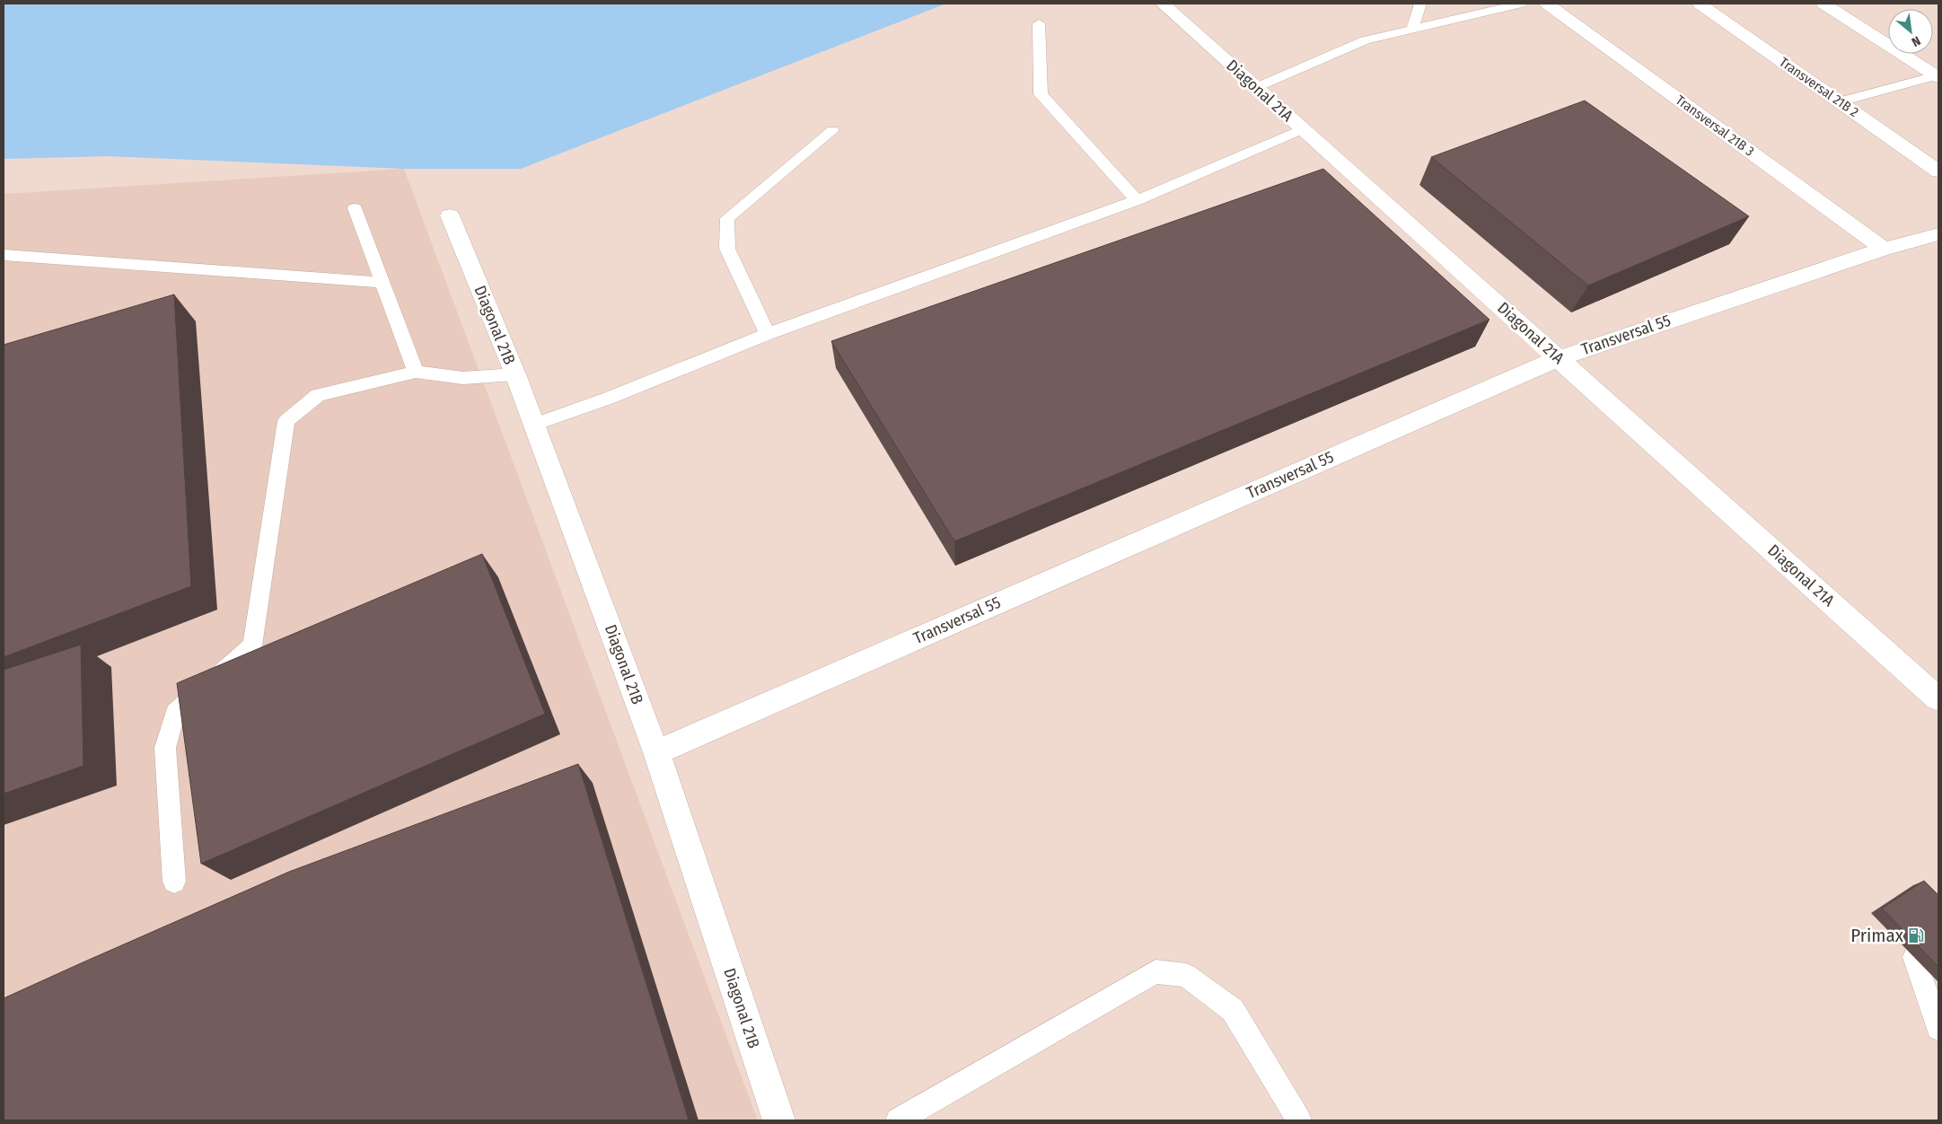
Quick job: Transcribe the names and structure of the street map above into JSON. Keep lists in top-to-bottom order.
{
  "streets": {
    "street": [
      "Transversal 21B 2",
      "Diagonal 21A",
      "Transversal 21B 3",
      "Diagonal 21B",
      "Transversal 55"
    ]
  },
  "crossings": [
    ["Diagonal 21A", "Transversal 55"],
    ["Transversal 21B 3", "Transversal 55"],
    ["Diagonal 21B", "Transversal 55"]
  ],
  "places": {
    "fuel station": ["Primax"]
  },
  "north": "bottom right"
}
